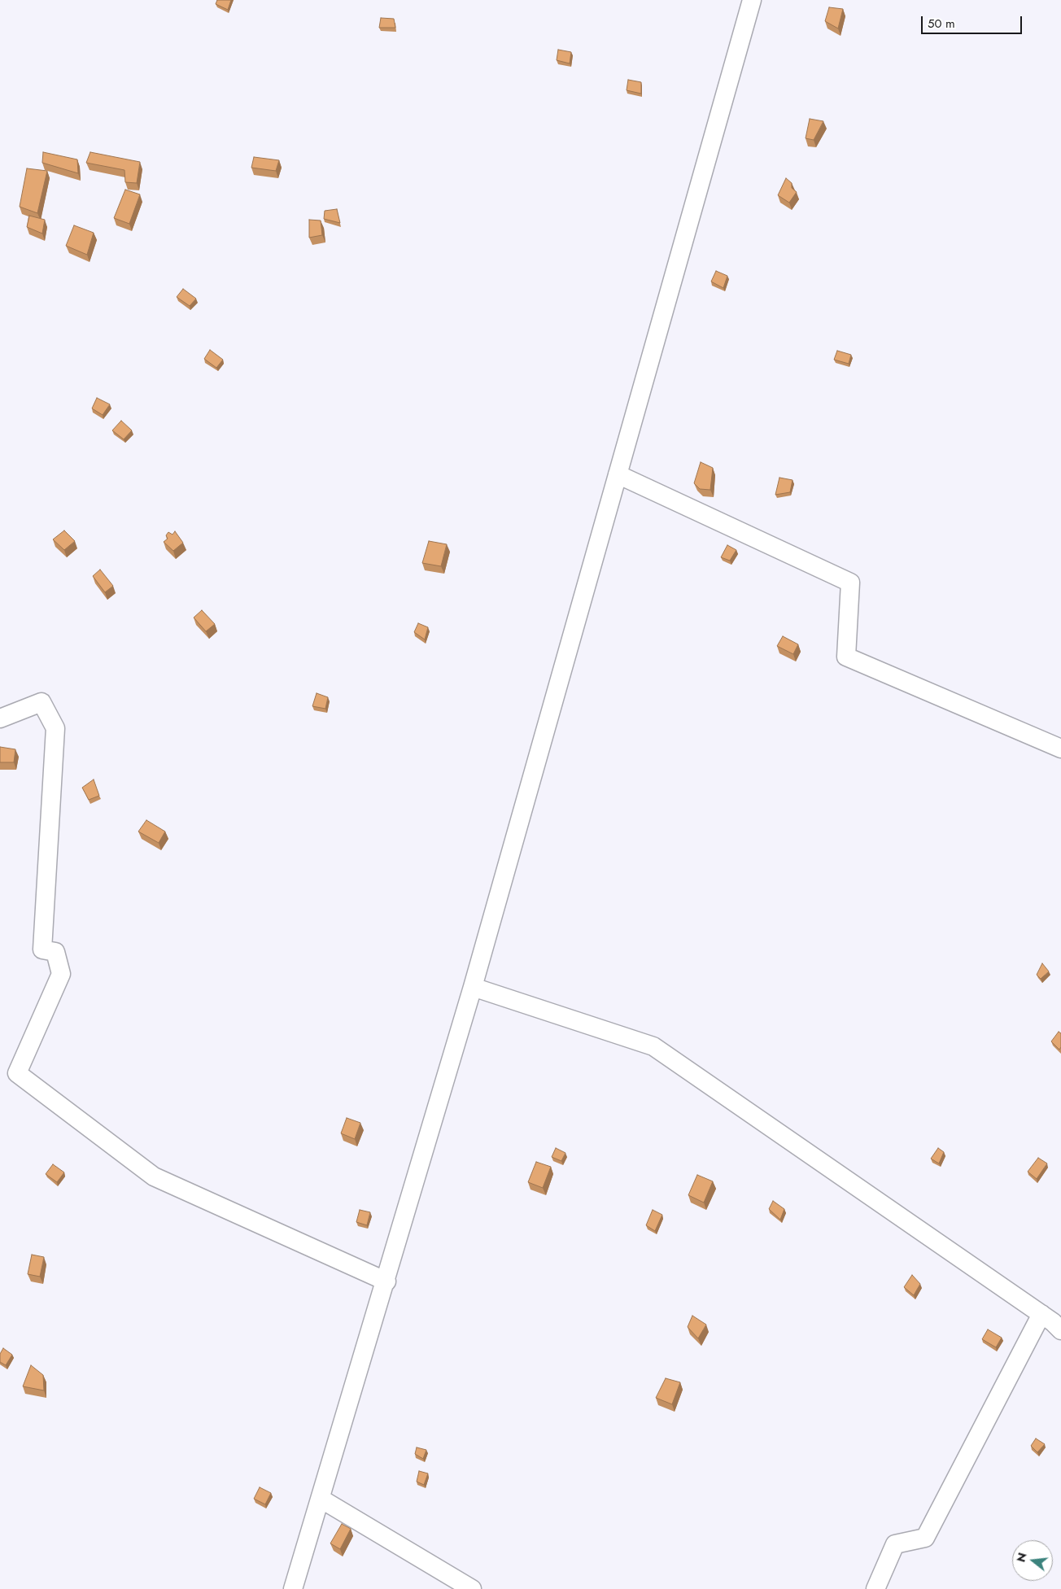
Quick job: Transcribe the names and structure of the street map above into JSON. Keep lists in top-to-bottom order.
{
  "scale_bar": "50 m",
  "north": "left"
}
